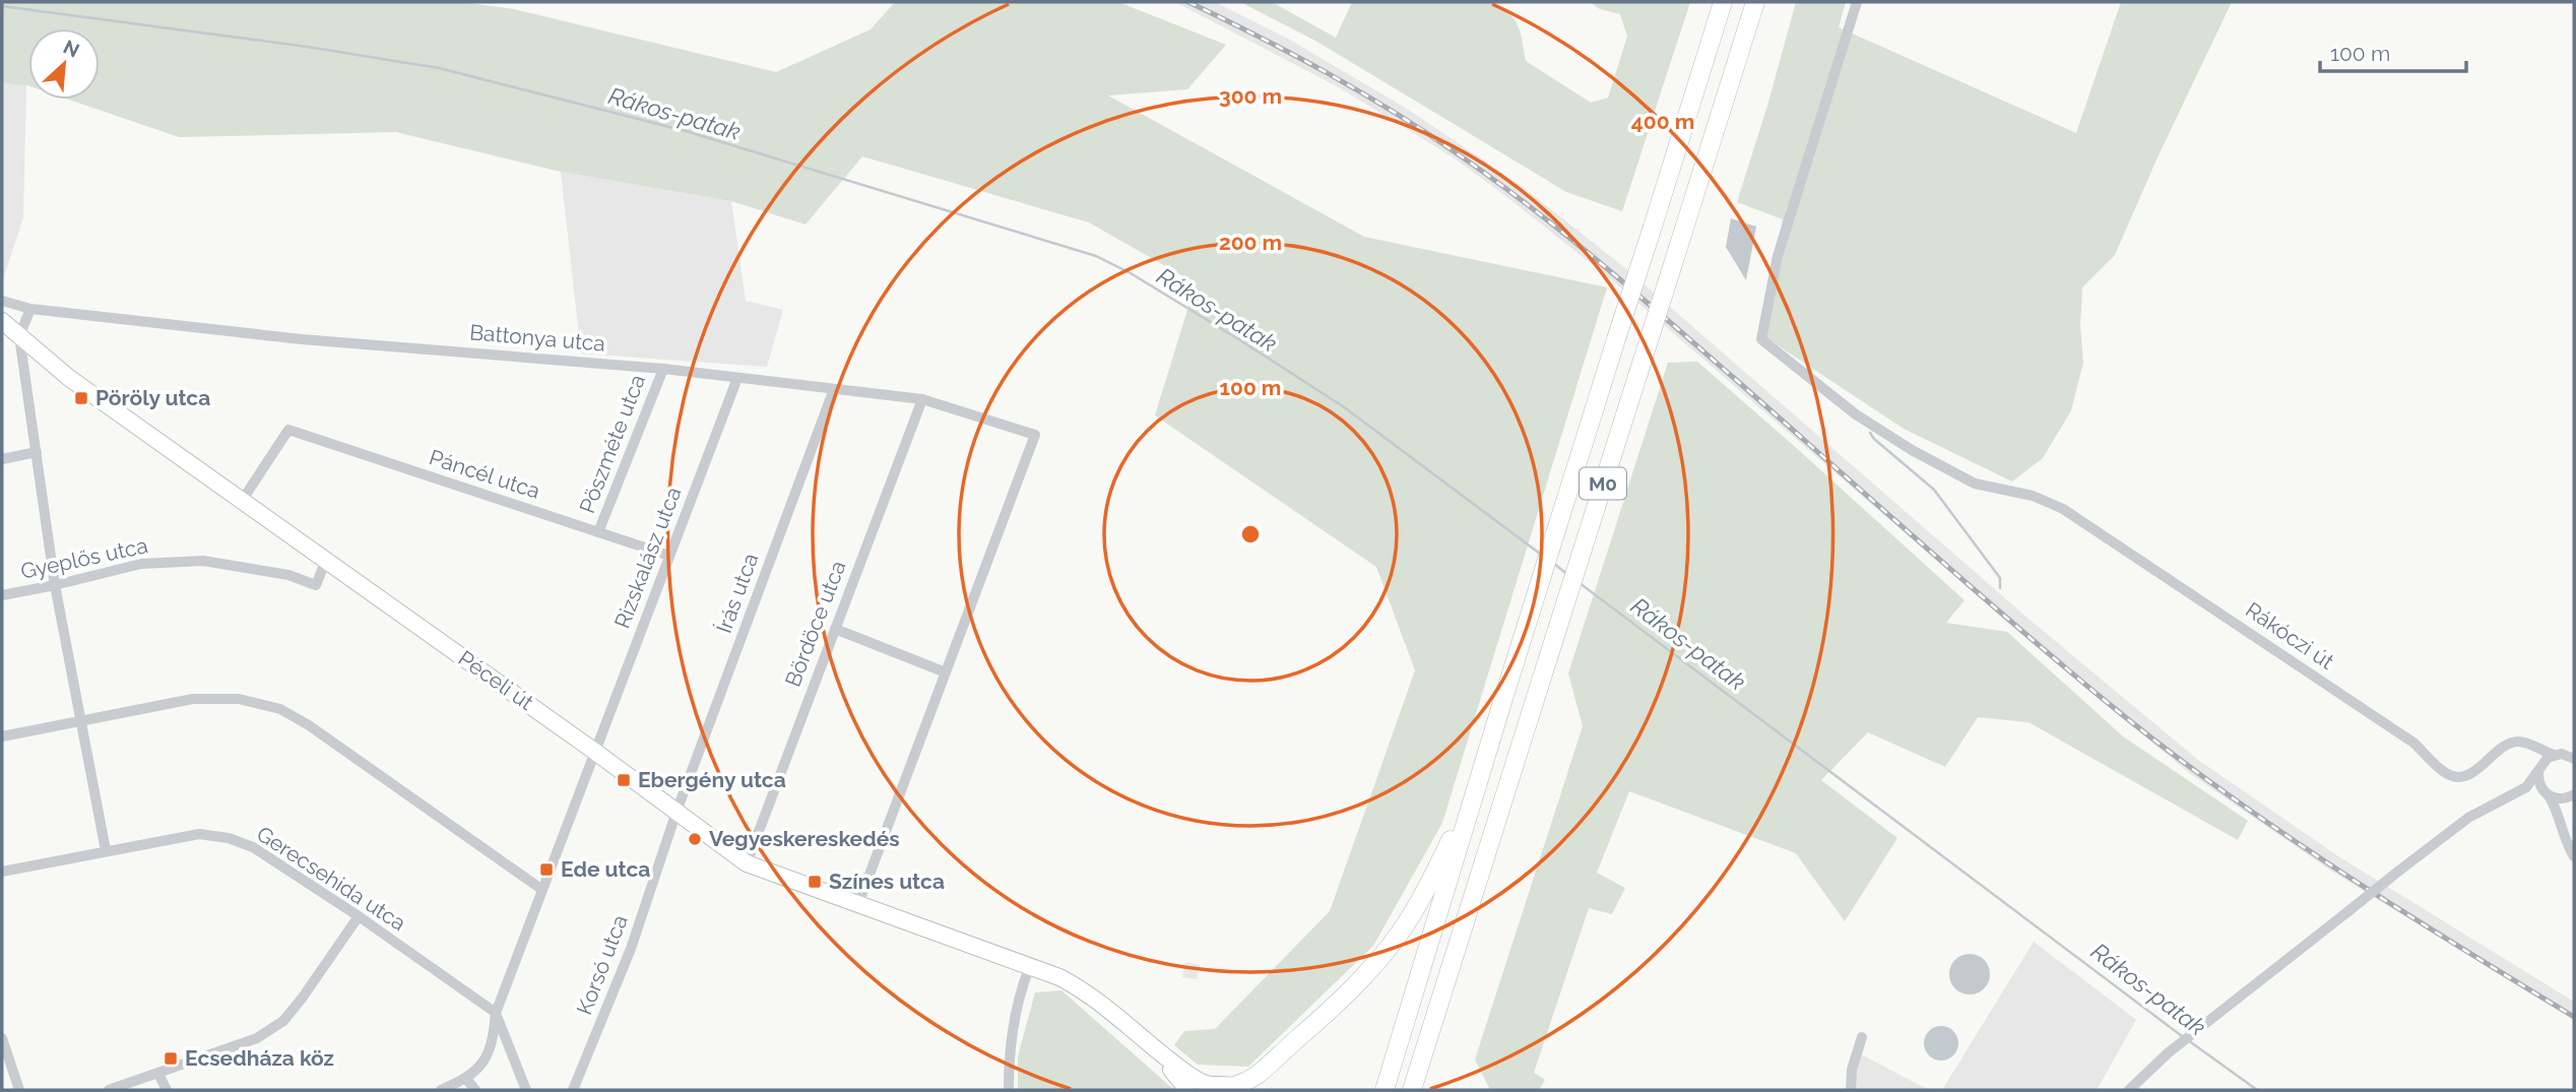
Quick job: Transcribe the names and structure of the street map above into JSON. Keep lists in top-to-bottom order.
{
  "streets": {
    "highway": ["M0"],
    "main road": ["Péceli út"],
    "street": [
      "Battonya utca",
      "Pöszméte utca",
      "Páncél utca",
      "Rizskalász utca",
      "Gyeplős utca",
      "Írás utca",
      "Bördöce utca",
      "Rákóczi út",
      "Gerecsehida utca",
      "Korsó utca"
    ]
  },
  "crossings": [
    ["Battonya utca", "Pöszméte utca"],
    ["Battonya utca", "Rizskalász utca"],
    ["Battonya utca", "Írás utca"],
    ["Battonya utca", "Bördöce utca"],
    ["Pöszméte utca", "Páncél utca"],
    ["Páncél utca", "Rizskalász utca"],
    ["Páncél utca", "Péceli út"],
    ["Rizskalász utca", "Péceli út"],
    ["Gyeplős utca", "Péceli út"],
    ["Írás utca", "Péceli út"],
    ["Írás utca", "Korsó utca"],
    ["Bördöce utca", "Péceli út"],
    ["Péceli út", "Korsó utca"]
  ],
  "water": ["Rákos-patak"],
  "places": {
    "transit": [
      "Pöröly utca",
      "Ebergény utca",
      "Ede utca",
      "Színes utca",
      "Ecsedháza köz"
    ],
    "other": ["Vegyeskereskedés"]
  },
  "scale_bar": "100 m",
  "north": "top right",
  "rings": [
    "300 m",
    "400 m",
    "200 m",
    "100 m"
  ]
}
